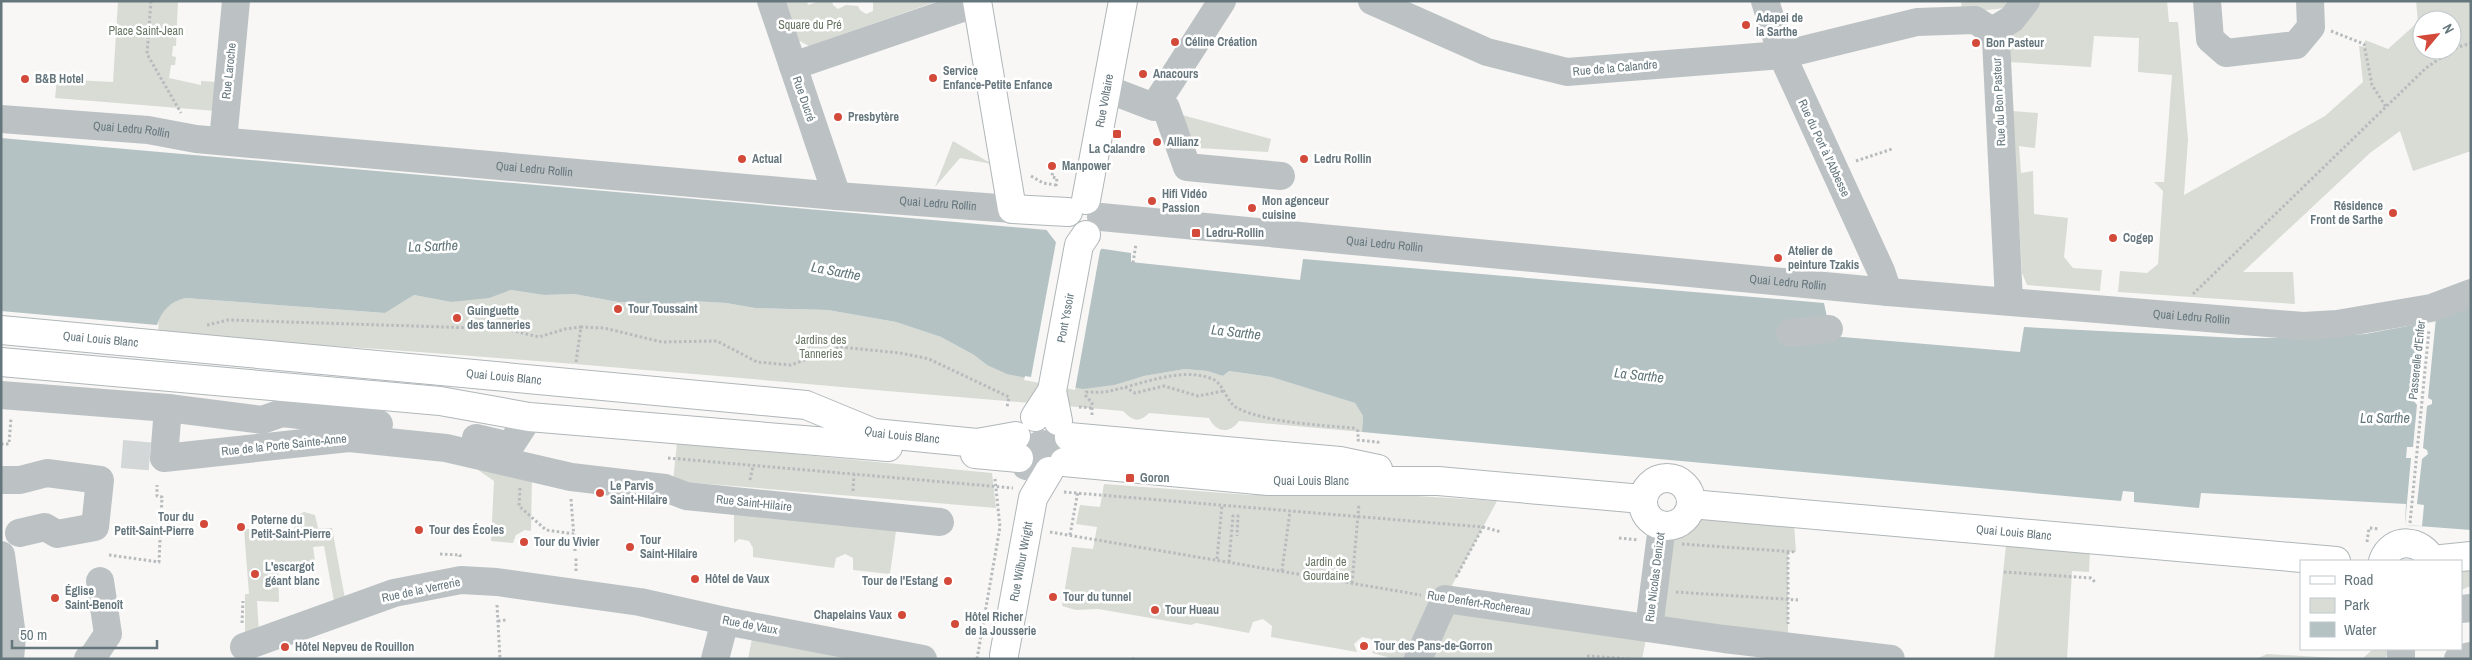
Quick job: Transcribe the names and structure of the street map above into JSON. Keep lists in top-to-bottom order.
{
  "streets": {
    "main road": [
      "Rue Voltaire",
      "Quai Ledru Rollin",
      "Pont Yssoir",
      "Quai Louis Blanc",
      "Rue Wilbur Wright"
    ],
    "street": [
      "Rue de la Calandre",
      "Rue Laroche",
      "Rue Ducré",
      "Rue du Bon Pasteur",
      "Rue du Port à l'Abbesse",
      "Rue de la Porte Sainte-Anne",
      "Rue Saint-Hilaire",
      "Rue Nicolas Denizot",
      "Rue de la Verrerie",
      "Rue Denfert-Rochereau",
      "Rue de Vaux"
    ],
    "path": ["Passerelle d'Enfer"]
  },
  "crossings": [
    ["Rue de la Calandre", "Rue du Port à l'Abbesse"],
    ["Rue Laroche", "Quai Ledru Rollin"],
    ["Rue Ducré", "Quai Ledru Rollin"],
    ["Rue Voltaire", "Quai Ledru Rollin"],
    ["Rue Voltaire", "Pont Yssoir"],
    ["Rue du Bon Pasteur", "Quai Ledru Rollin"],
    ["Quai Ledru Rollin", "Rue du Port à l'Abbesse"],
    ["Quai Ledru Rollin", "Pont Yssoir"],
    ["Pont Yssoir", "Quai Louis Blanc"],
    ["Pont Yssoir", "Rue Wilbur Wright"],
    ["Quai Louis Blanc", "Rue Wilbur Wright"],
    ["Quai Louis Blanc", "Rue Nicolas Denizot"],
    ["Rue de la Porte Sainte-Anne", "Rue Saint-Hilaire"],
    ["Rue Nicolas Denizot", "Rue Denfert-Rochereau"],
    ["Rue de la Verrerie", "Rue de Vaux"]
  ],
  "water": ["La Sarthe"],
  "parks": [
    "Square du Pré",
    "Place Saint-Jean",
    "Jardins des Tanneries",
    "Jardin de Gourdaine"
  ],
  "places": {
    "other": [
      "Adapei de la Sarthe",
      "Céline Création",
      "Bon Pasteur",
      "Anacours",
      "Service Enfance-Petite Enfance",
      "B&B Hotel",
      "Presbytère",
      "Allianz",
      "Actual",
      "Ledru Rollin",
      "Manpower",
      "Hifi Vidéo Passion",
      "Mon agenceur cuisine",
      "Résidence Front de Sarthe",
      "Cogep",
      "Atelier de peinture Tzakis",
      "Tour Toussaint",
      "Guinguette des tanneries",
      "Le Parvis Saint-Hilaire",
      "Tour du Petit-Saint-Pierre",
      "Poterne du Petit-Saint-Pierre",
      "Tour des Écoles",
      "Tour du Vivier",
      "Tour Saint-Hilaire",
      "L'escargot géant blanc",
      "Hôtel de Vaux",
      "Tour de l'Estang",
      "Tour du tunnel",
      "Église Saint-Benoît",
      "Tour Hueau",
      "Chapelains Vaux",
      "Hôtel Richer de la Jousserie",
      "Tour des Pans-de-Gorron",
      "Hôtel Nepveu de Rouillon"
    ],
    "transit": ["La Calandre", "Ledru-Rollin", "Goron"]
  },
  "legend": ["Road", "Park", "Water"],
  "scale_bar": "50 m",
  "north": "top right"
}
